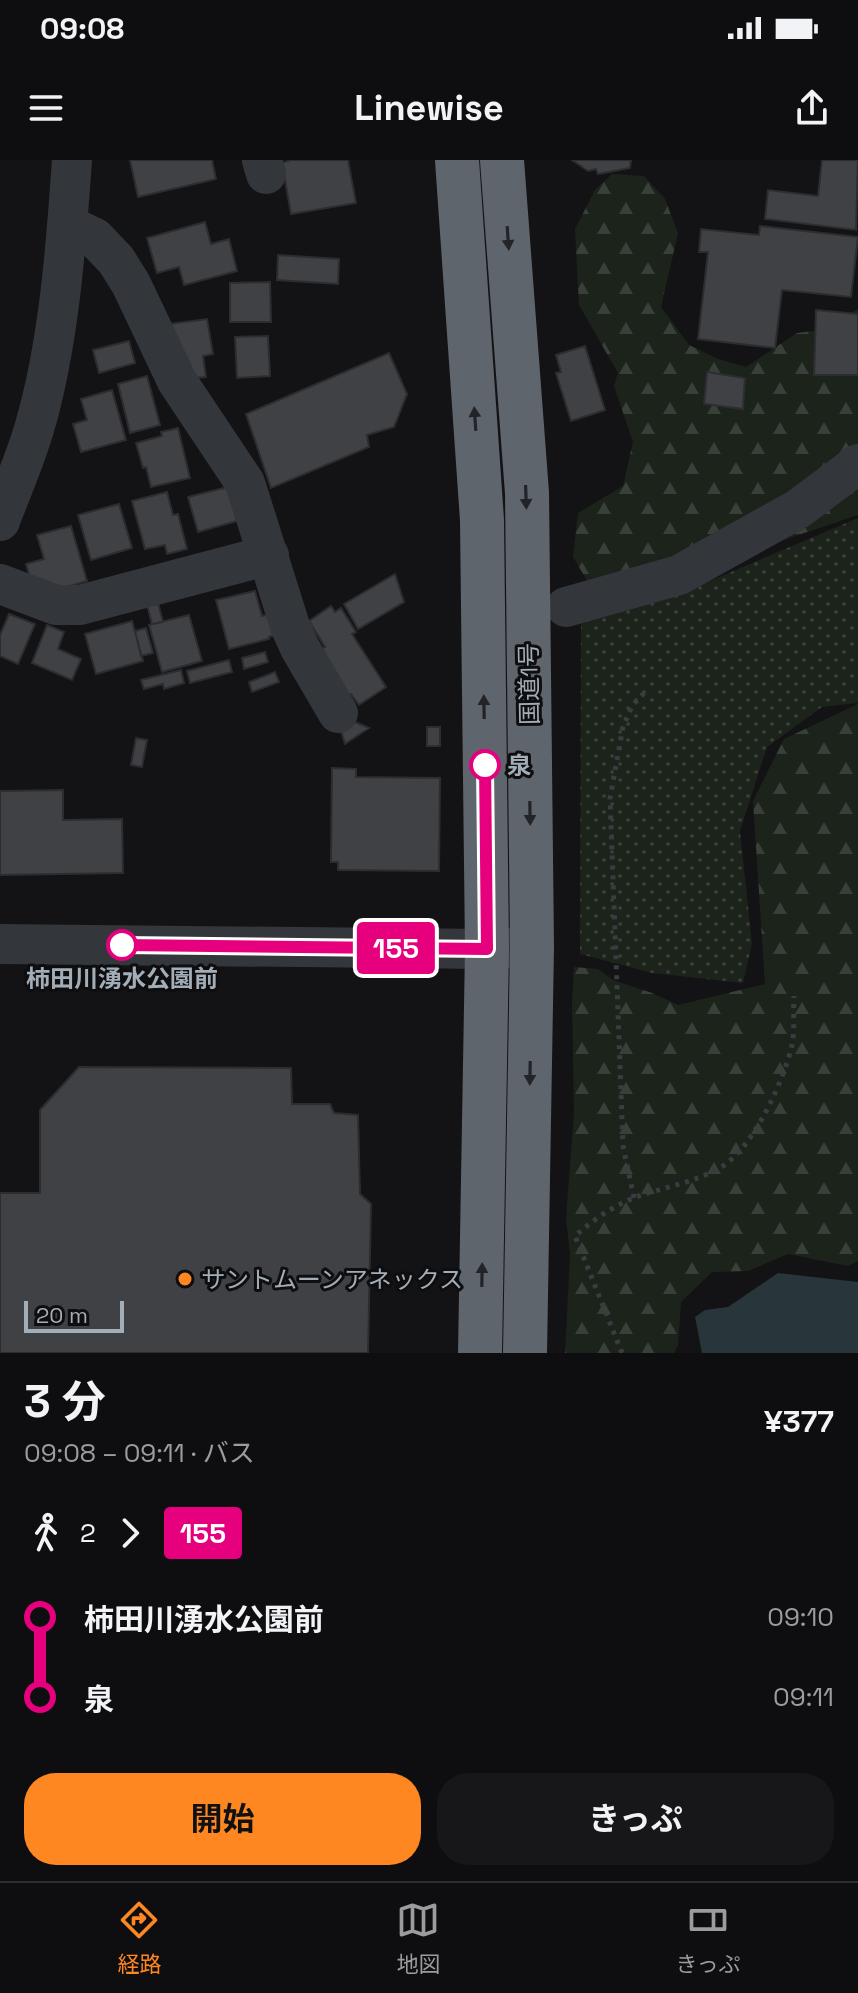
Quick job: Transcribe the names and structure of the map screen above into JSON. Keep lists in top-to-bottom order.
{
  "streets": {
    "highway": ["国道1号"]
  },
  "places": ["泉", "柿田川湧水公園前", "サントムーンアネックス"],
  "lines": ["bus line 155"],
  "scale_bar": "20 m",
  "page": {
    "status": "09:08",
    "header": "Linewise",
    "on_map": "155",
    "scale": "20 m",
    "heading": ["3 分", "09:08 – 09:11 · バス", "¥377"],
    "legs": ["2", "155"],
    "list": [
      {
        "name": "柿田川湧水公園前",
        "value": "09:10"
      },
      {
        "name": "泉",
        "value": "09:11"
      }
    ],
    "buttons": ["開始", "きっぷ"],
    "tabs": ["経路", "地図", "きっぷ"]
  }
}
